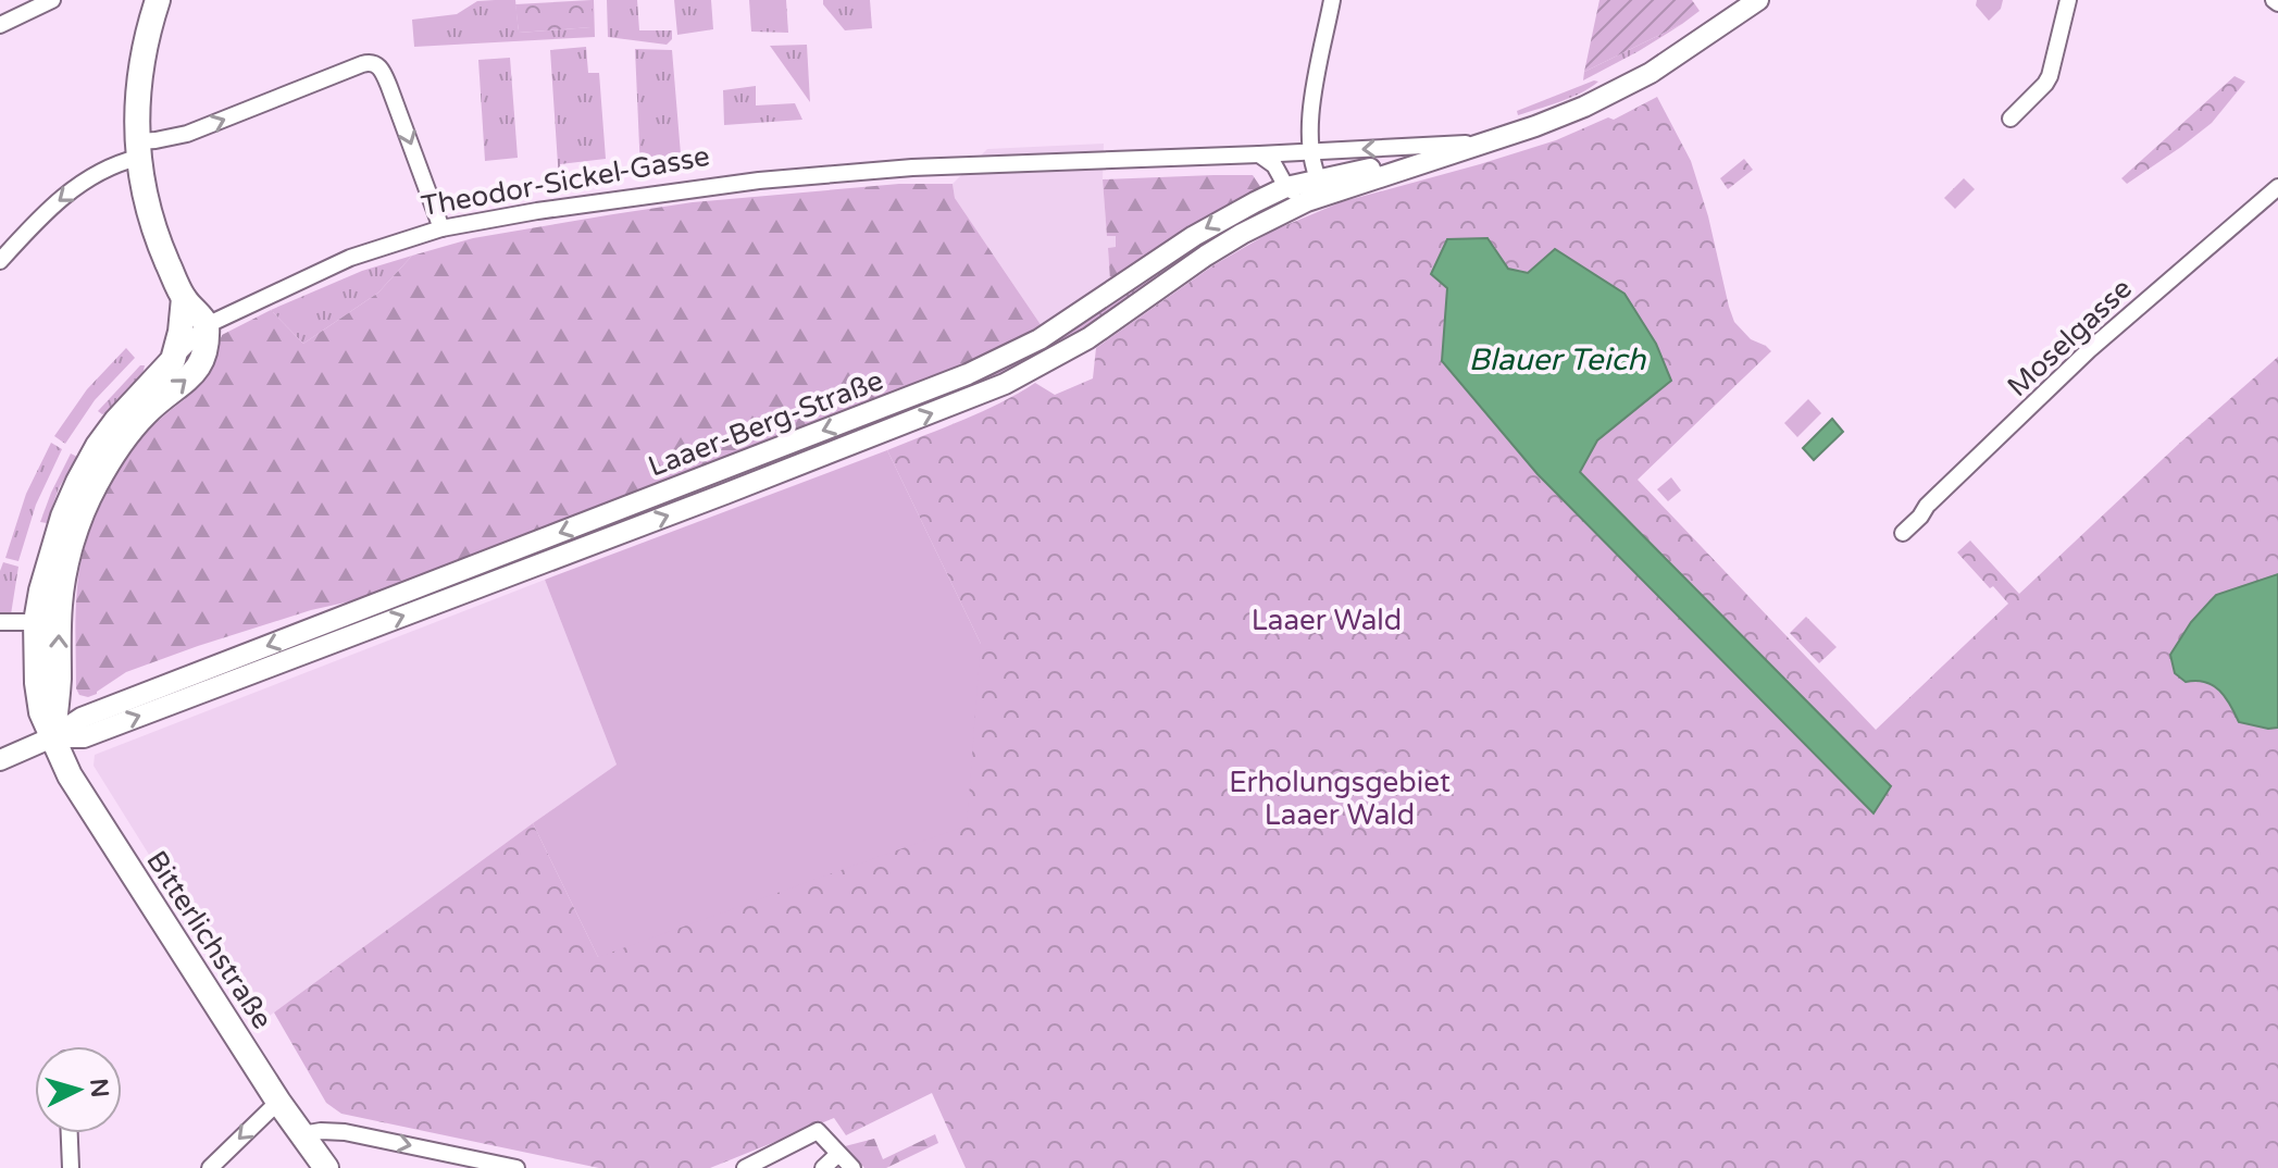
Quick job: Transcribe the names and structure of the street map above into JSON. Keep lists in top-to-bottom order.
{
  "streets": {
    "main road": ["Laaer-Berg-Straße", "Bitterlichstraße"],
    "street": ["Theodor-Sickel-Gasse", "Moselgasse"]
  },
  "crossings": [
    ["Theodor-Sickel-Gasse", "Laaer-Berg-Straße"],
    ["Laaer-Berg-Straße", "Bitterlichstraße"]
  ],
  "water": ["Blauer Teich"],
  "parks": ["Laaer Wald", "Erholungsgebiet Laaer Wald"],
  "north": "right"
}
